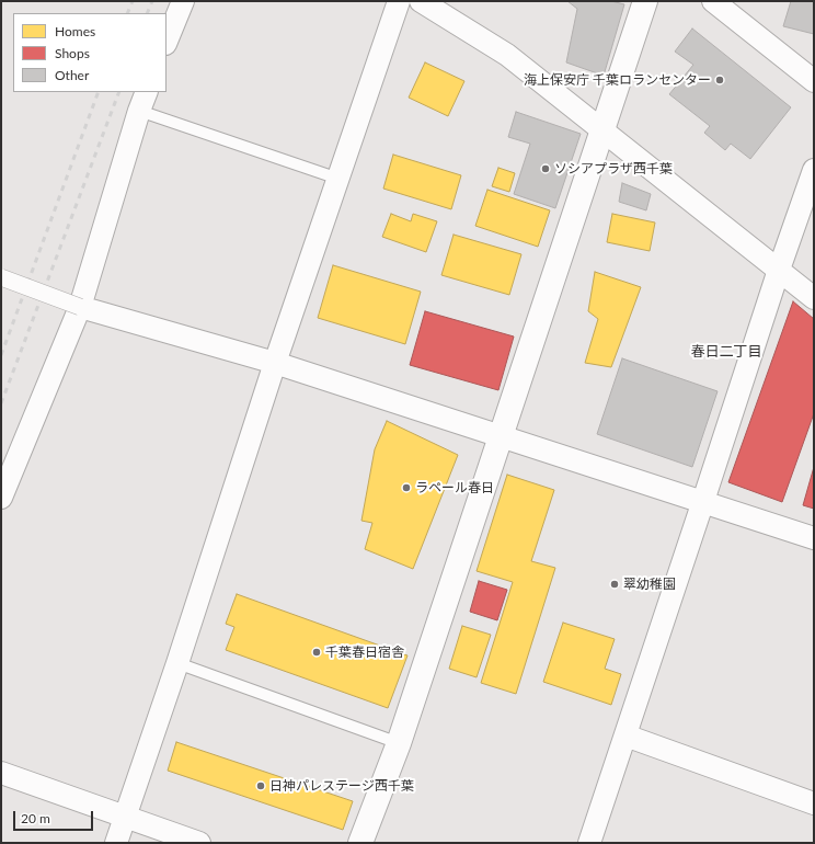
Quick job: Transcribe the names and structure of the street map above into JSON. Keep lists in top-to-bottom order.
{
  "districts": ["春日二丁目"],
  "places": [
    "海上保安庁 千葉ロランセンター",
    "ソシアプラザ西千葉",
    "ラペール春日",
    "翠幼稚園",
    "千葉春日宿舎",
    "日神パレステージ西千葉"
  ],
  "legend": ["Homes", "Shops", "Other"],
  "scale_bar": "20 m"
}
